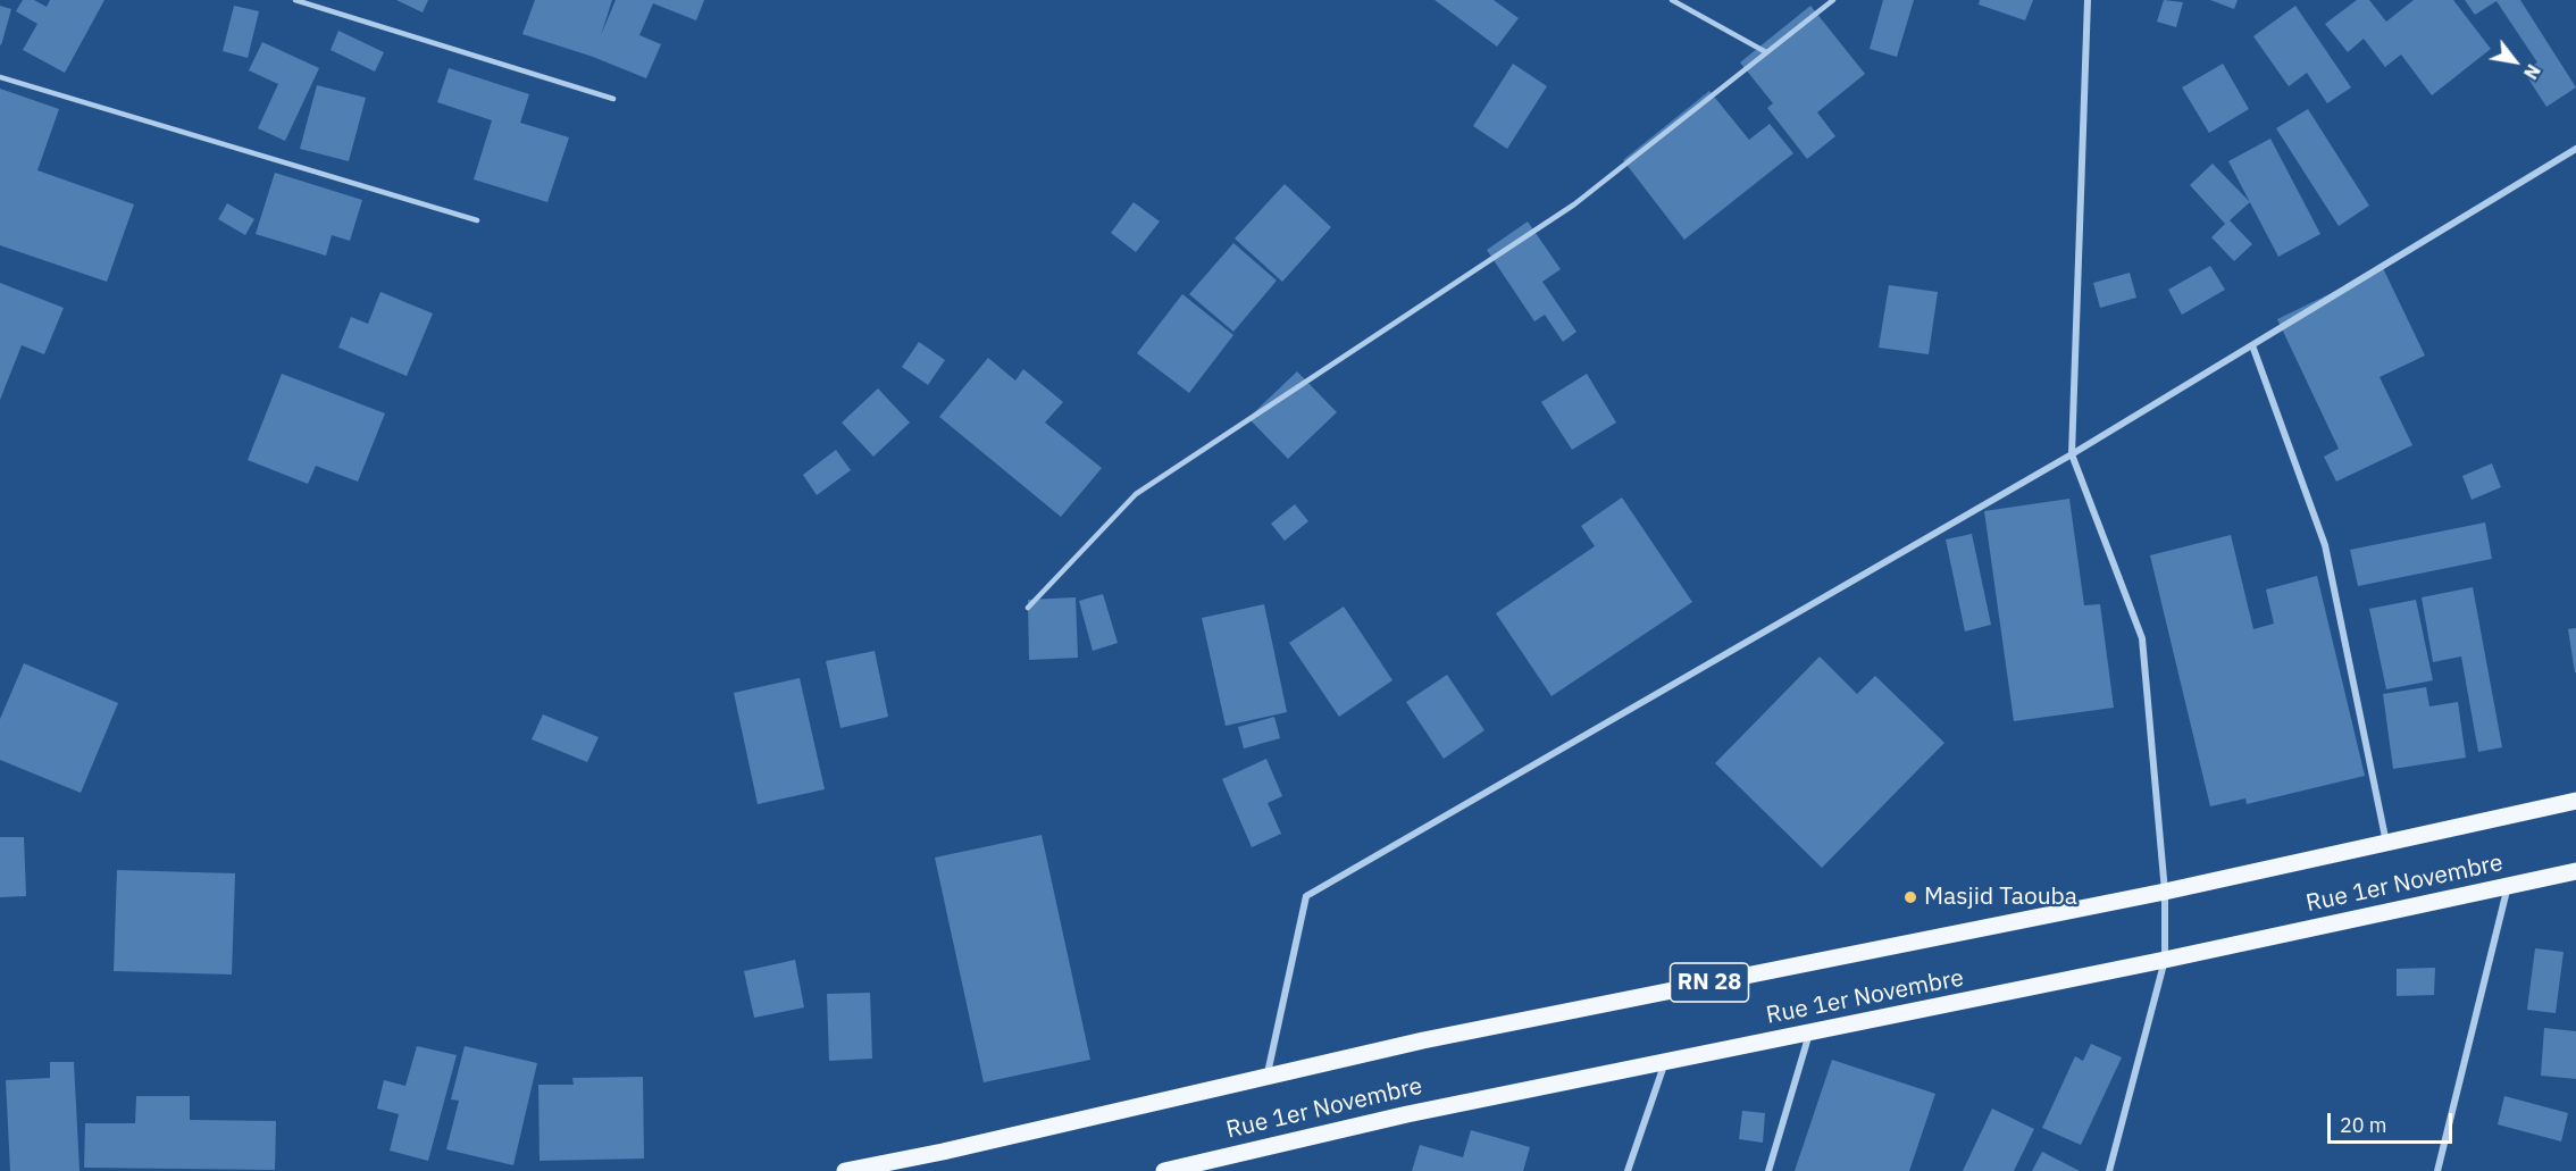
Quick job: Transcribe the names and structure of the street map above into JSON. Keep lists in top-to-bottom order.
{
  "streets": {
    "main road": ["Rue 1er Novembre", "RN 28"]
  },
  "places": ["Masjid Taouba"],
  "scale_bar": "20 m",
  "north": "bottom right"
}
